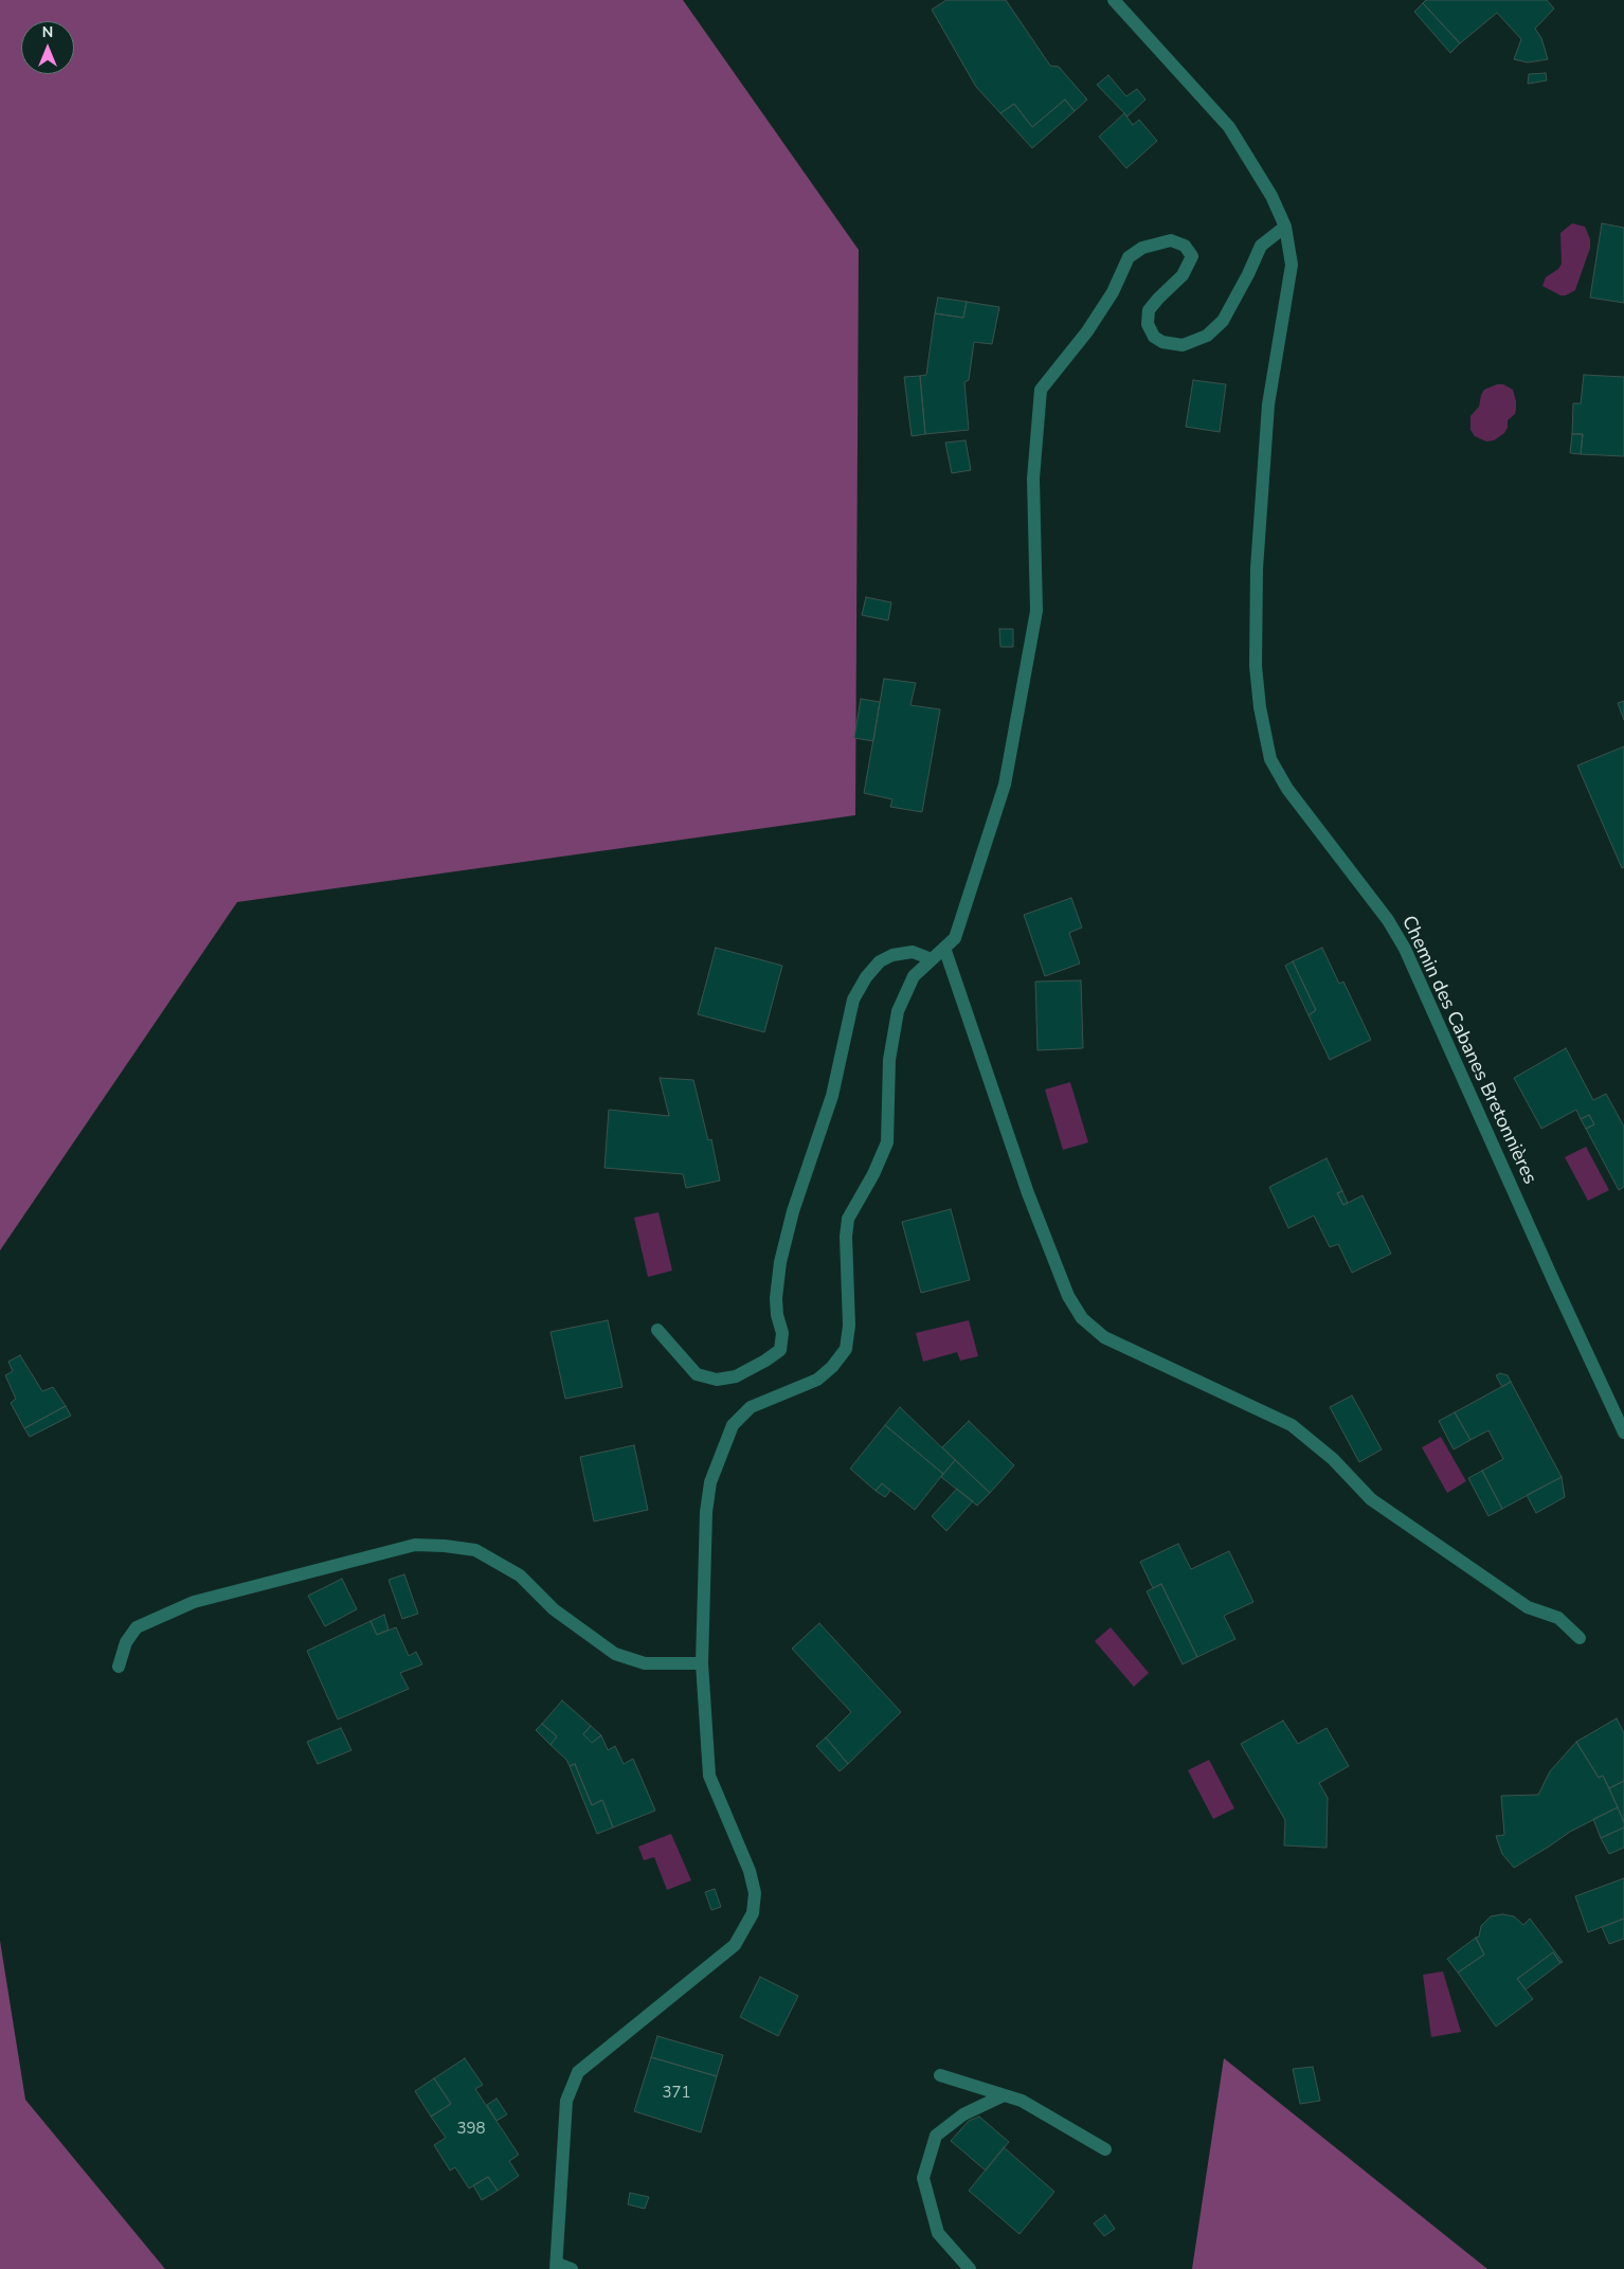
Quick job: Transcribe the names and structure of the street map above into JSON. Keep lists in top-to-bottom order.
{
  "streets": {
    "street": ["Chemin des Cabanes Bretonnières"]
  },
  "house_numbers": ["371", "398"],
  "north": "top"
}
